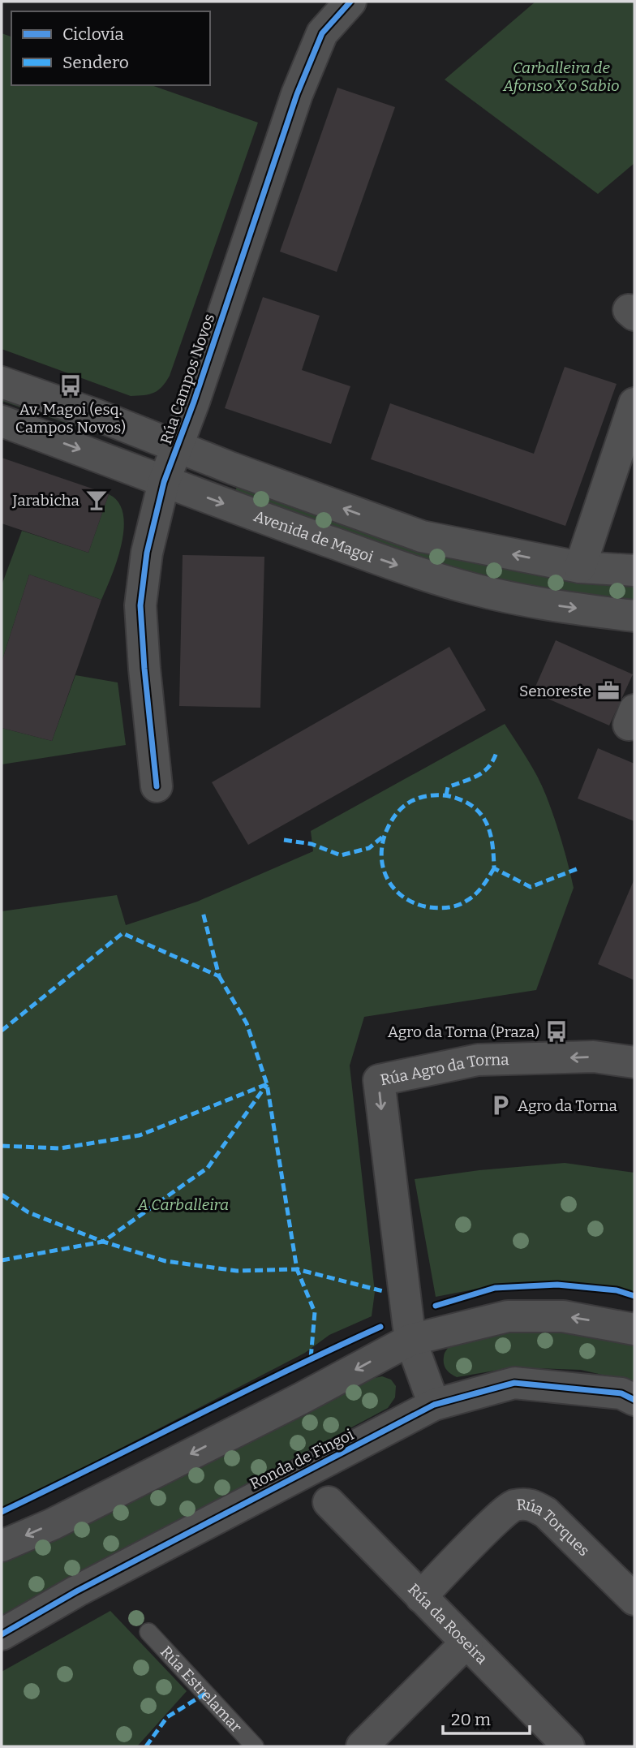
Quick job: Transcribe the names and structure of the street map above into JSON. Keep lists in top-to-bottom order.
{
  "streets": {
    "street": [
      "Rúa Campos Novos",
      "Avenida de Magoi",
      "Rúa Agro da Torna",
      "Ronda de Fingoi",
      "Rúa Torques",
      "Rúa da Roseira"
    ],
    "lane": ["Rúa Estrelamar"]
  },
  "crossings": [
    ["Rúa Campos Novos", "Avenida de Magoi"],
    ["Rúa Torques", "Rúa da Roseira"]
  ],
  "parks": ["Carballeira de Afonso X o Sabio", "A Carballeira"],
  "places": {
    "bus stop": ["Av. Magoi (esq. Campos Novos)", "Agro da Torna (Praza)"],
    "bar": ["Jarabicha"],
    "office": ["Senoreste"],
    "parking": ["Agro da Torna"]
  },
  "legend": ["Ciclovía", "Sendero"],
  "scale_bar": "20 m"
}
